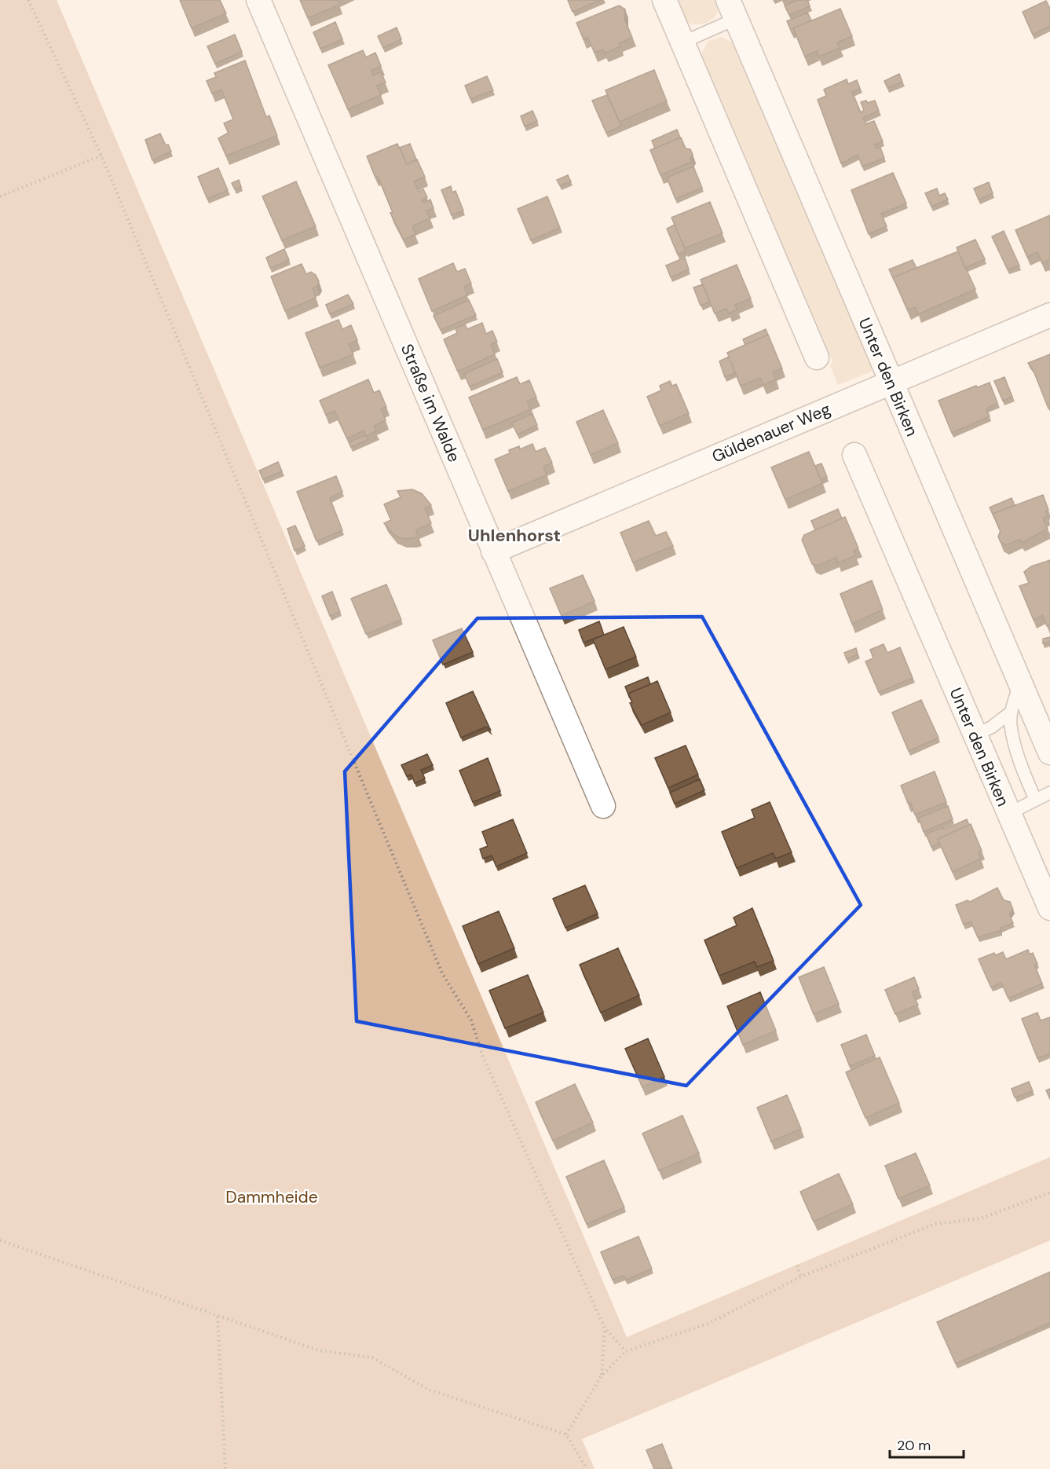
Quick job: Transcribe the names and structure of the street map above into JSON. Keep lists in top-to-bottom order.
{
  "streets": {
    "street": ["Unter den Birken", "Straße im Walde", "Güldenauer Weg"]
  },
  "crossings": [
    ["Unter den Birken", "Güldenauer Weg"],
    ["Straße im Walde", "Güldenauer Weg"]
  ],
  "districts": ["Uhlenhorst"],
  "parks": ["Dammheide"],
  "scale_bar": "20 m"
}
